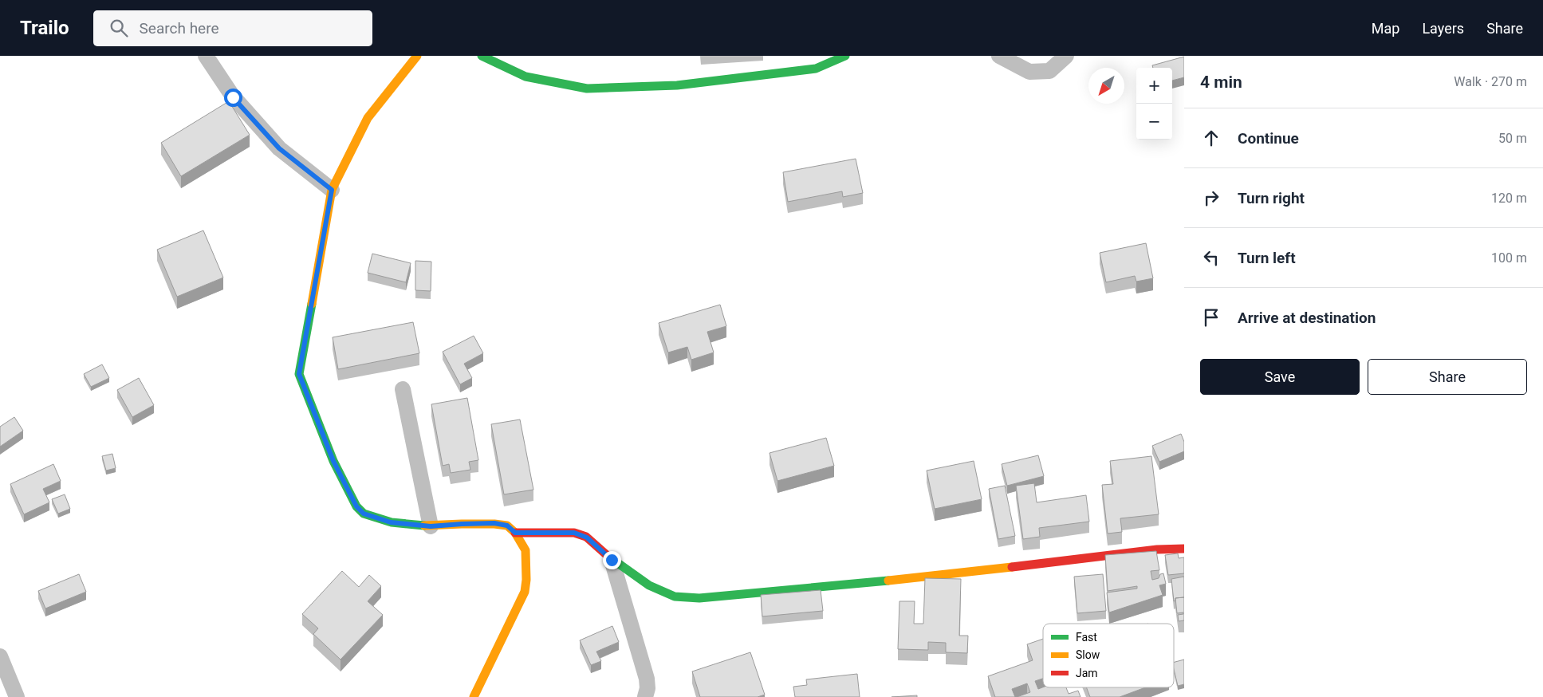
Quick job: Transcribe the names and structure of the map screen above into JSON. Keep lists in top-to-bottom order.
{
  "legend": ["Fast", "Slow", "Jam"],
  "north": "bottom left",
  "page": {
    "header": "Trailo",
    "search": "Search here",
    "nav": ["Map", "Layers", "Share"],
    "heading": ["4 min", "Walk · 270 m"],
    "map_buttons": ["+", "−"],
    "list": [
      ["Continue", "50 m"],
      ["Turn right", "120 m"],
      ["Turn left", "100 m"],
      "Arrive at destination"
    ],
    "buttons": ["Save", "Share"]
  }
}
